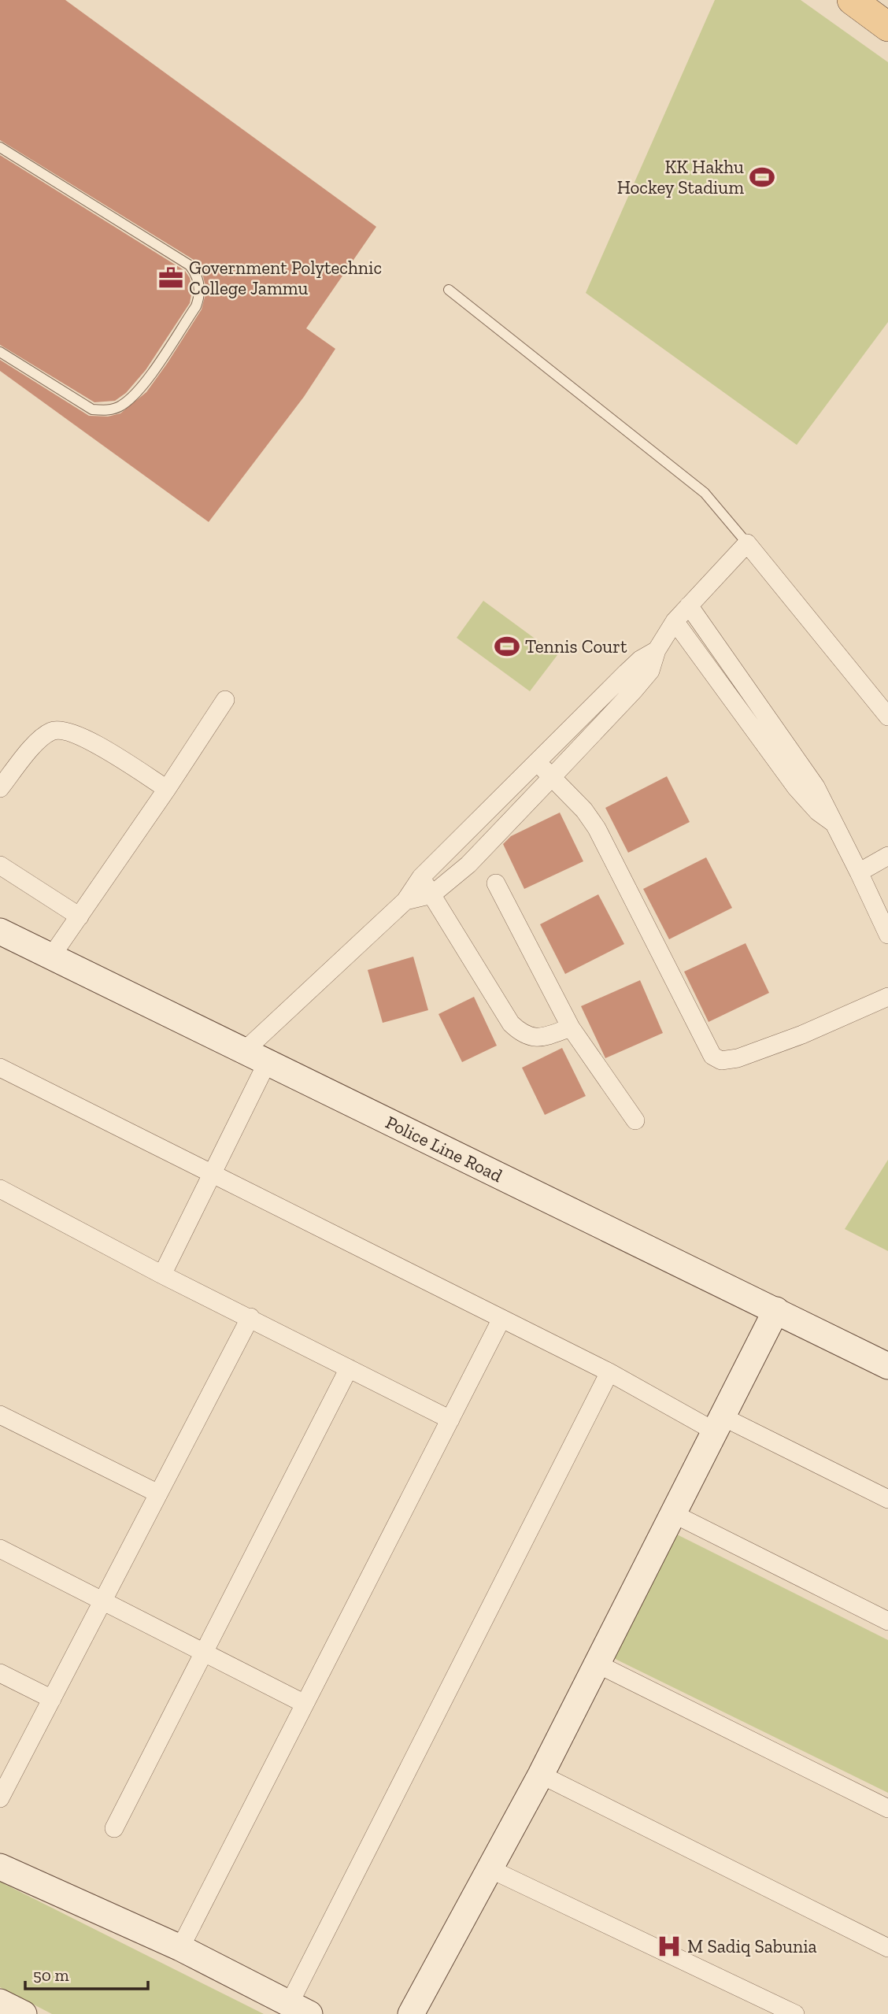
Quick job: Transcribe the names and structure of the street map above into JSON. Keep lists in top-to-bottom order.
{
  "streets": {
    "street": ["Police Line Road"]
  },
  "places": {
    "sports": ["KK Hakhu Hockey Stadium", "Tennis Court"],
    "office": ["Government Polytechnic College Jammu"],
    "hospital": ["M Sadiq Sabunia"]
  },
  "scale_bar": "50 m"
}
